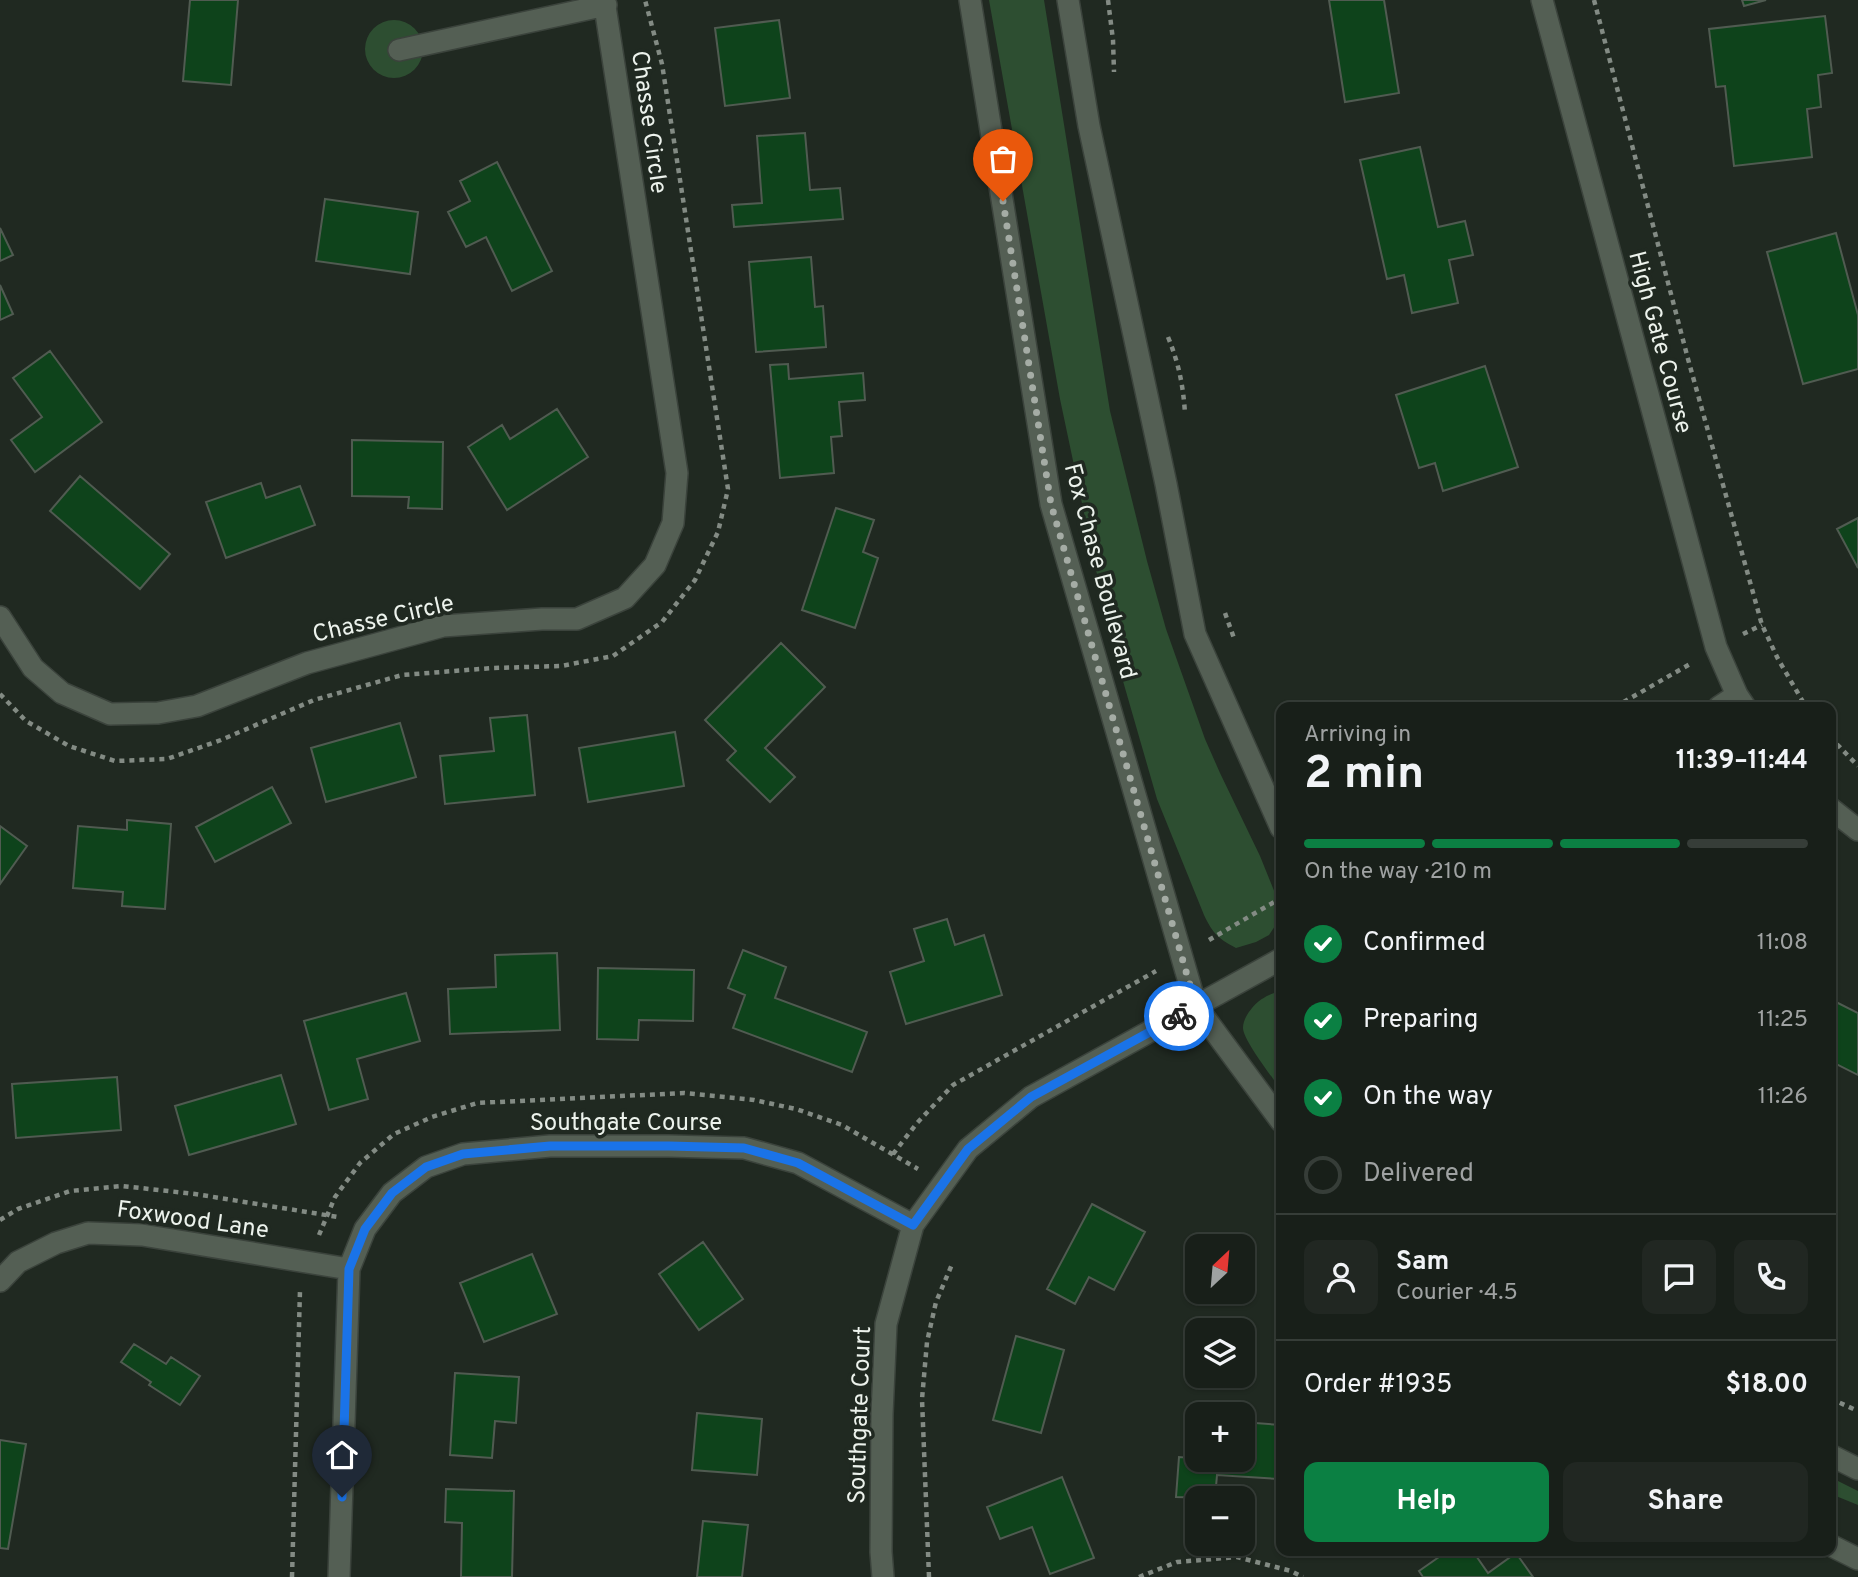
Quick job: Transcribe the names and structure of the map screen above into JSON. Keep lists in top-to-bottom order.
{
  "streets": {
    "street": [
      "Chasse Circle",
      "High Gate Course",
      "Fox Chase Boulevard",
      "Southgate Course",
      "Foxwood Lane",
      "Southgate Court"
    ]
  },
  "crossings": [
    ["Southgate Course", "Foxwood Lane"],
    ["Southgate Course", "Southgate Court"]
  ],
  "north": "top right",
  "page": {
    "heading": ["2 min", "Arriving in", "11:39–11:44"],
    "panel": [
      "Sam",
      "Courier · 4.5",
      "Order #1935",
      "$18.00"
    ],
    "bar": "On the way · 210 m",
    "list": [
      ["Confirmed", "11:08"],
      ["Preparing", "11:25"],
      ["On the way", "11:26"],
      "Delivered"
    ],
    "map_buttons": ["+", "−"],
    "buttons": ["Help", "Share"]
  }
}
